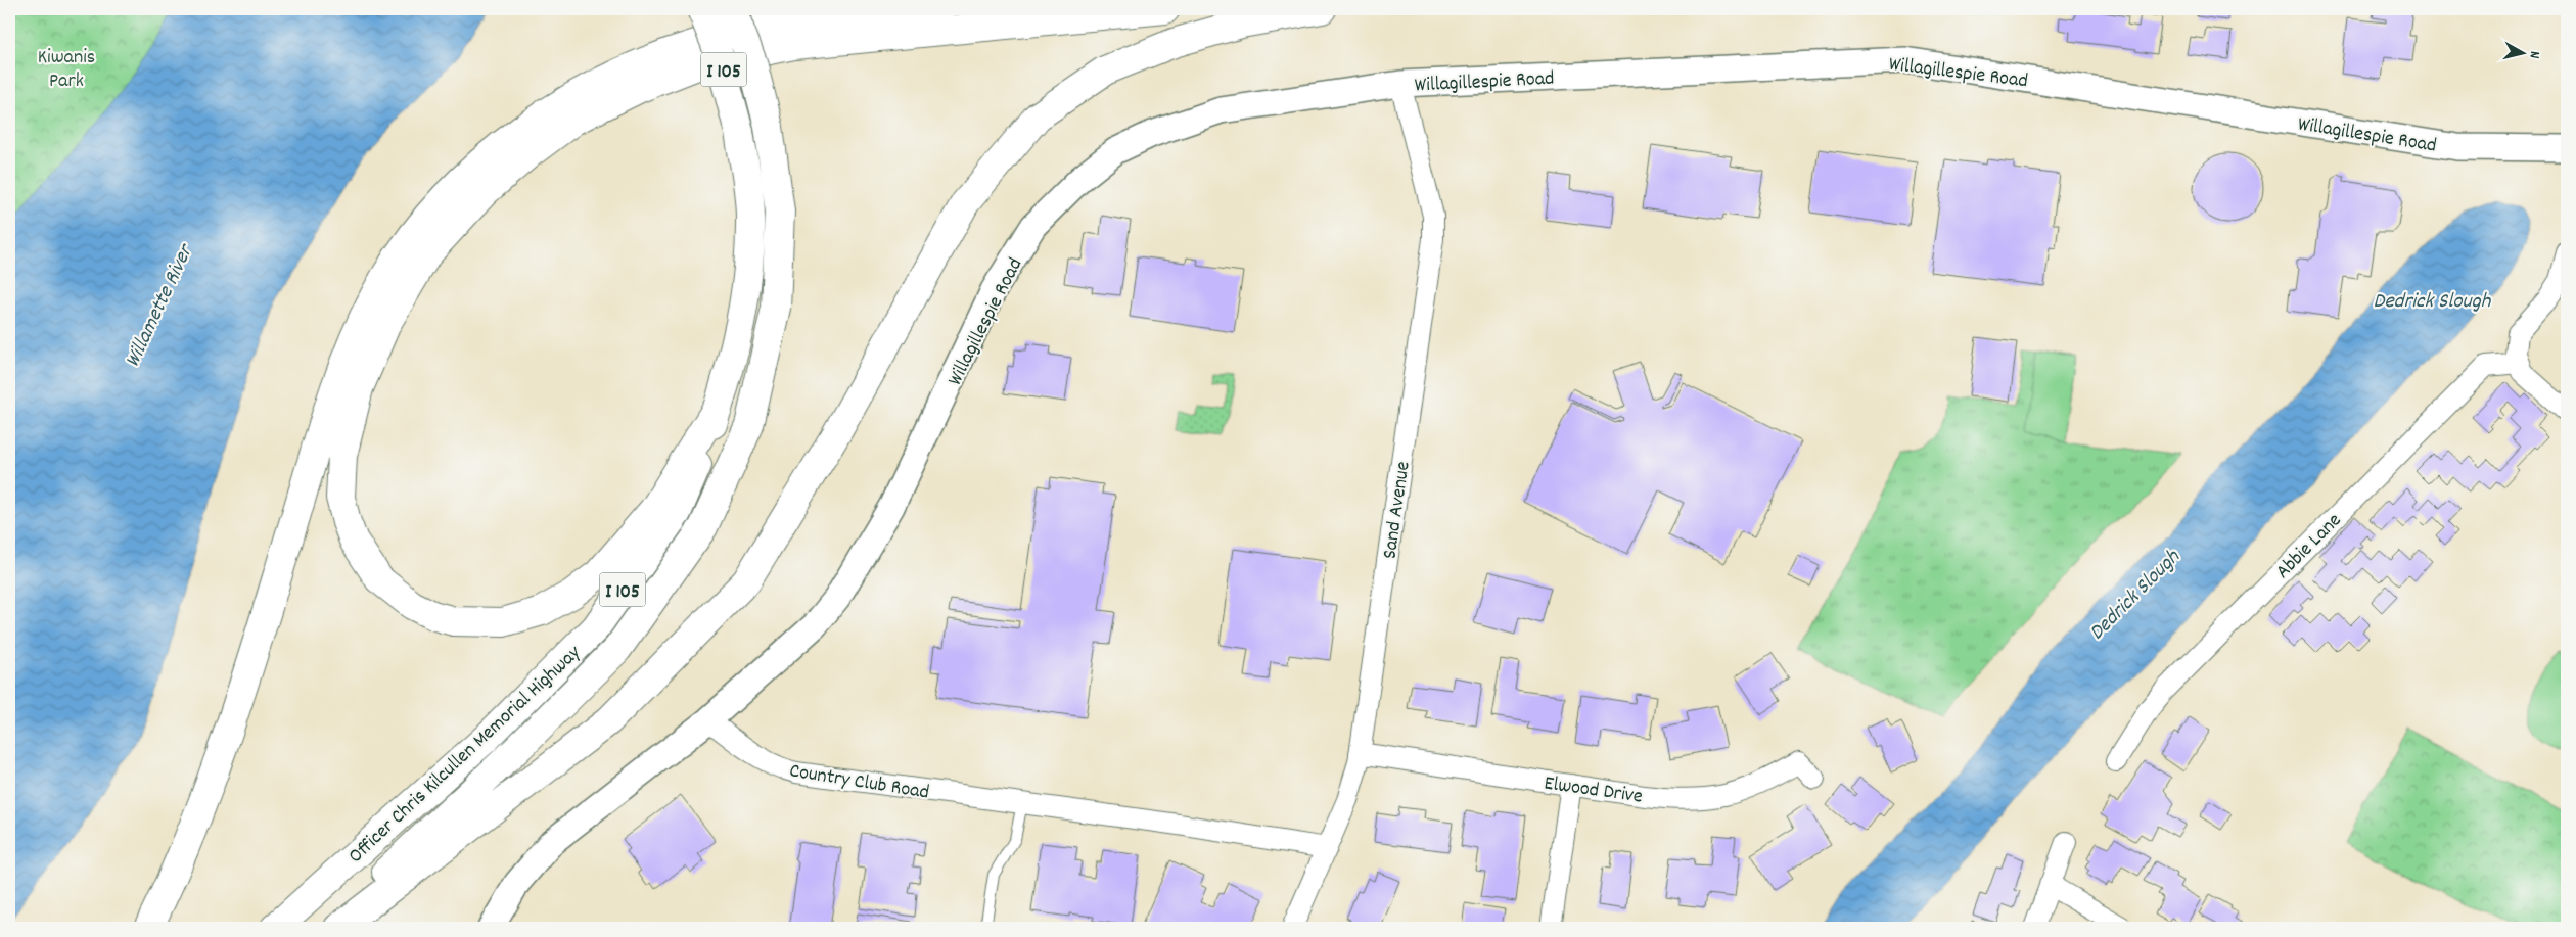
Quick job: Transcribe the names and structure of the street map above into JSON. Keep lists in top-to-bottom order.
{
  "streets": {
    "highway": ["I 105", "Officer Chris Kilcullen Memorial Highway"],
    "street": [
      "Willagillespie Road",
      "Sand Avenue",
      "Abbie Lane",
      "Country Club Road",
      "Elwood Drive"
    ]
  },
  "crossings": [
    ["Willagillespie Road", "Sand Avenue"],
    ["Willagillespie Road", "Country Club Road"],
    ["Sand Avenue", "Country Club Road"],
    ["Sand Avenue", "Elwood Drive"]
  ],
  "water": ["Dedrick Slough", "Willamette River"],
  "parks": ["Kiwanis Park"],
  "north": "right"
}
